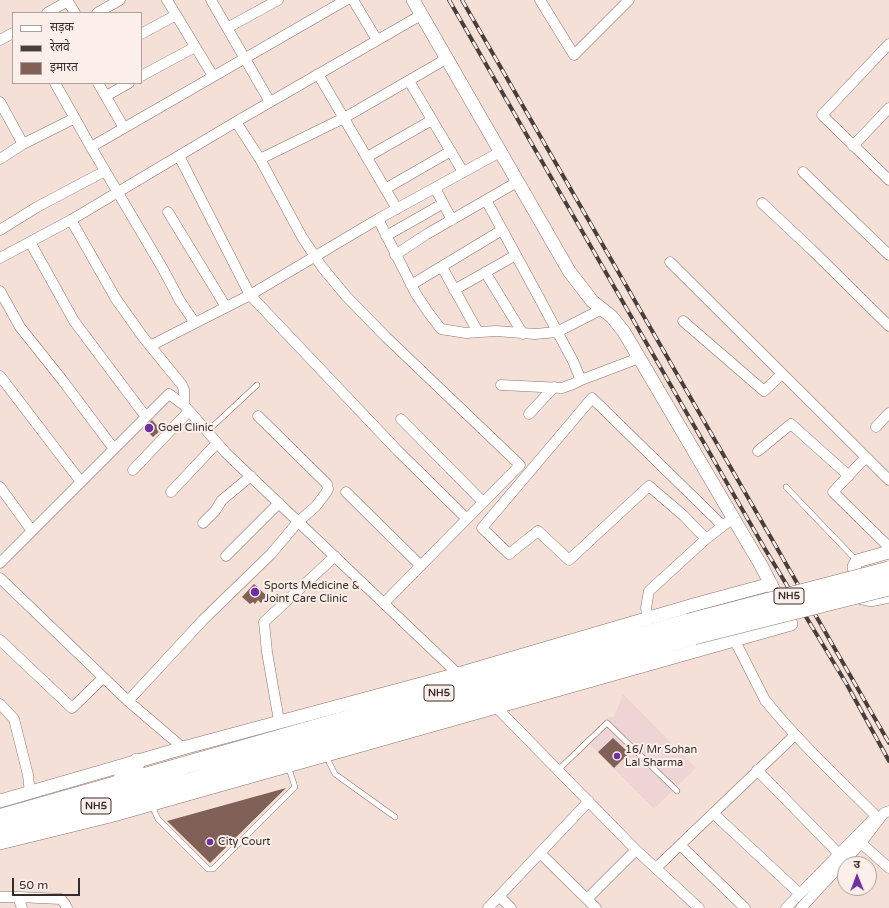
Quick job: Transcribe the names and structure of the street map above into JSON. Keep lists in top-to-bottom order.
{
  "streets": {
    "highway": ["NH5"]
  },
  "places": [
    "Goel Clinic",
    "Sports Medicine & Joint Care Clinic",
    "16/ Mr Sohan Lal Sharma",
    "City Court"
  ],
  "legend": ["सड़क", "रेलवे", "इमारत"],
  "scale_bar": "50 m",
  "north": "top"
}
